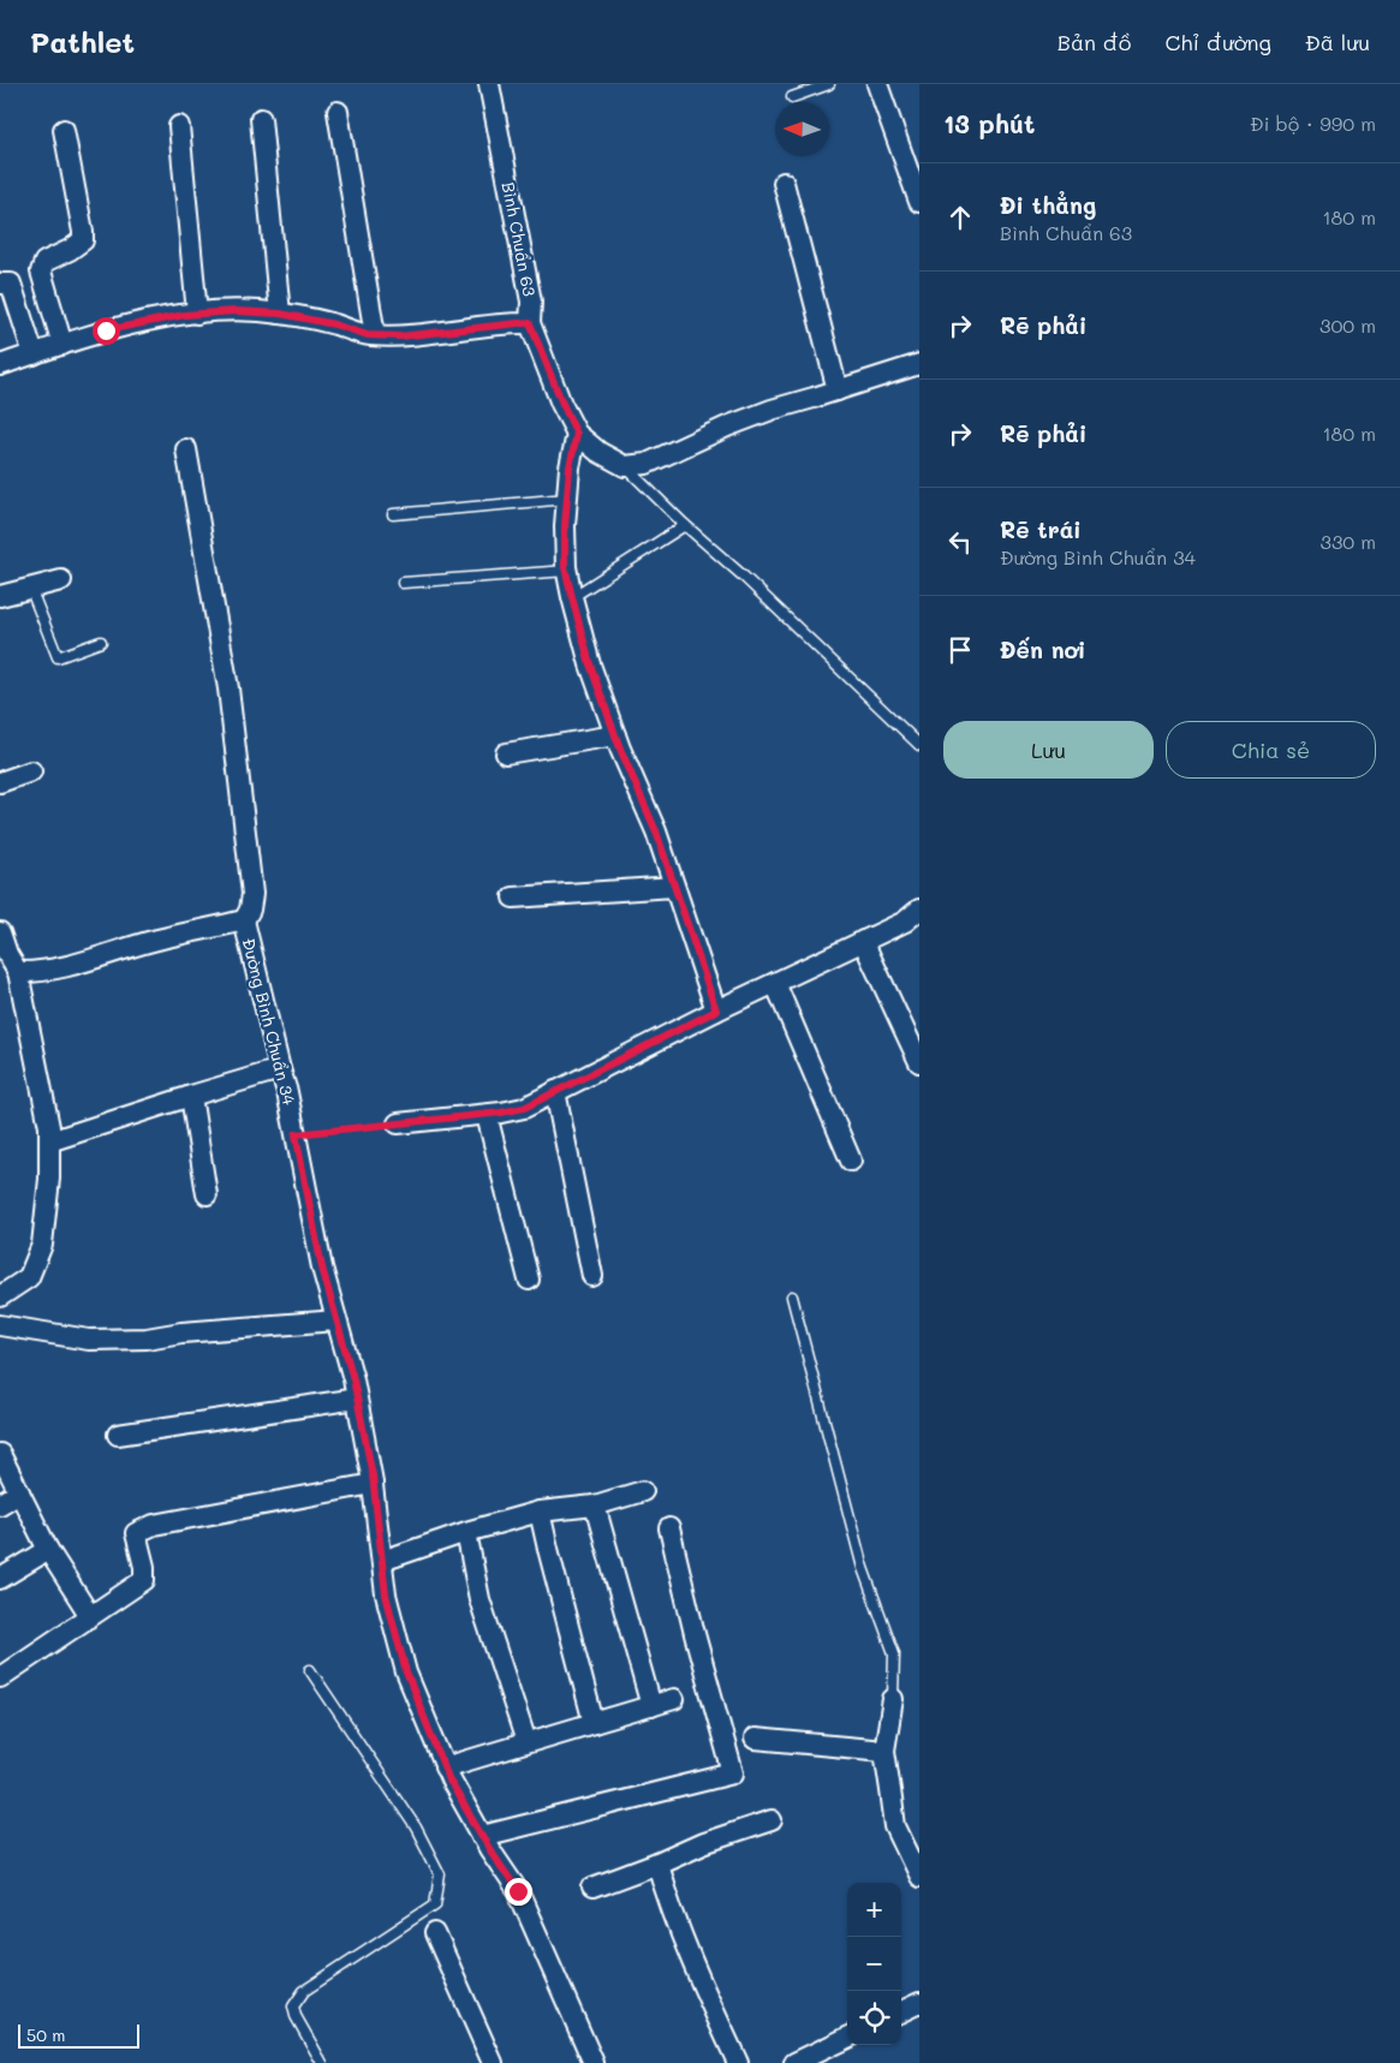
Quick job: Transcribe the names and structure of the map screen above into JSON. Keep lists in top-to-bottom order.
{
  "streets": {
    "street": ["Bình Chuẩn 63", "Đường Bình Chuẩn 34"]
  },
  "scale_bar": "50 m",
  "north": "left",
  "page": {
    "header": "Pathlet",
    "nav": ["Bản đồ", "Chỉ đường", "Đã lưu"],
    "heading": ["13 phút", "Đi bộ · 990 m"],
    "list": [
      ["Đi thẳng", "Bình Chuẩn 63", "180 m"],
      ["Rẽ phải", "300 m"],
      ["Rẽ phải", "180 m"],
      ["Rẽ trái", "Đường Bình Chuẩn 34", "330 m"],
      "Đến nơi"
    ],
    "buttons": ["Lưu", "Chia sẻ"],
    "map_buttons": ["+", "−"],
    "scale": "50 m"
  }
}
